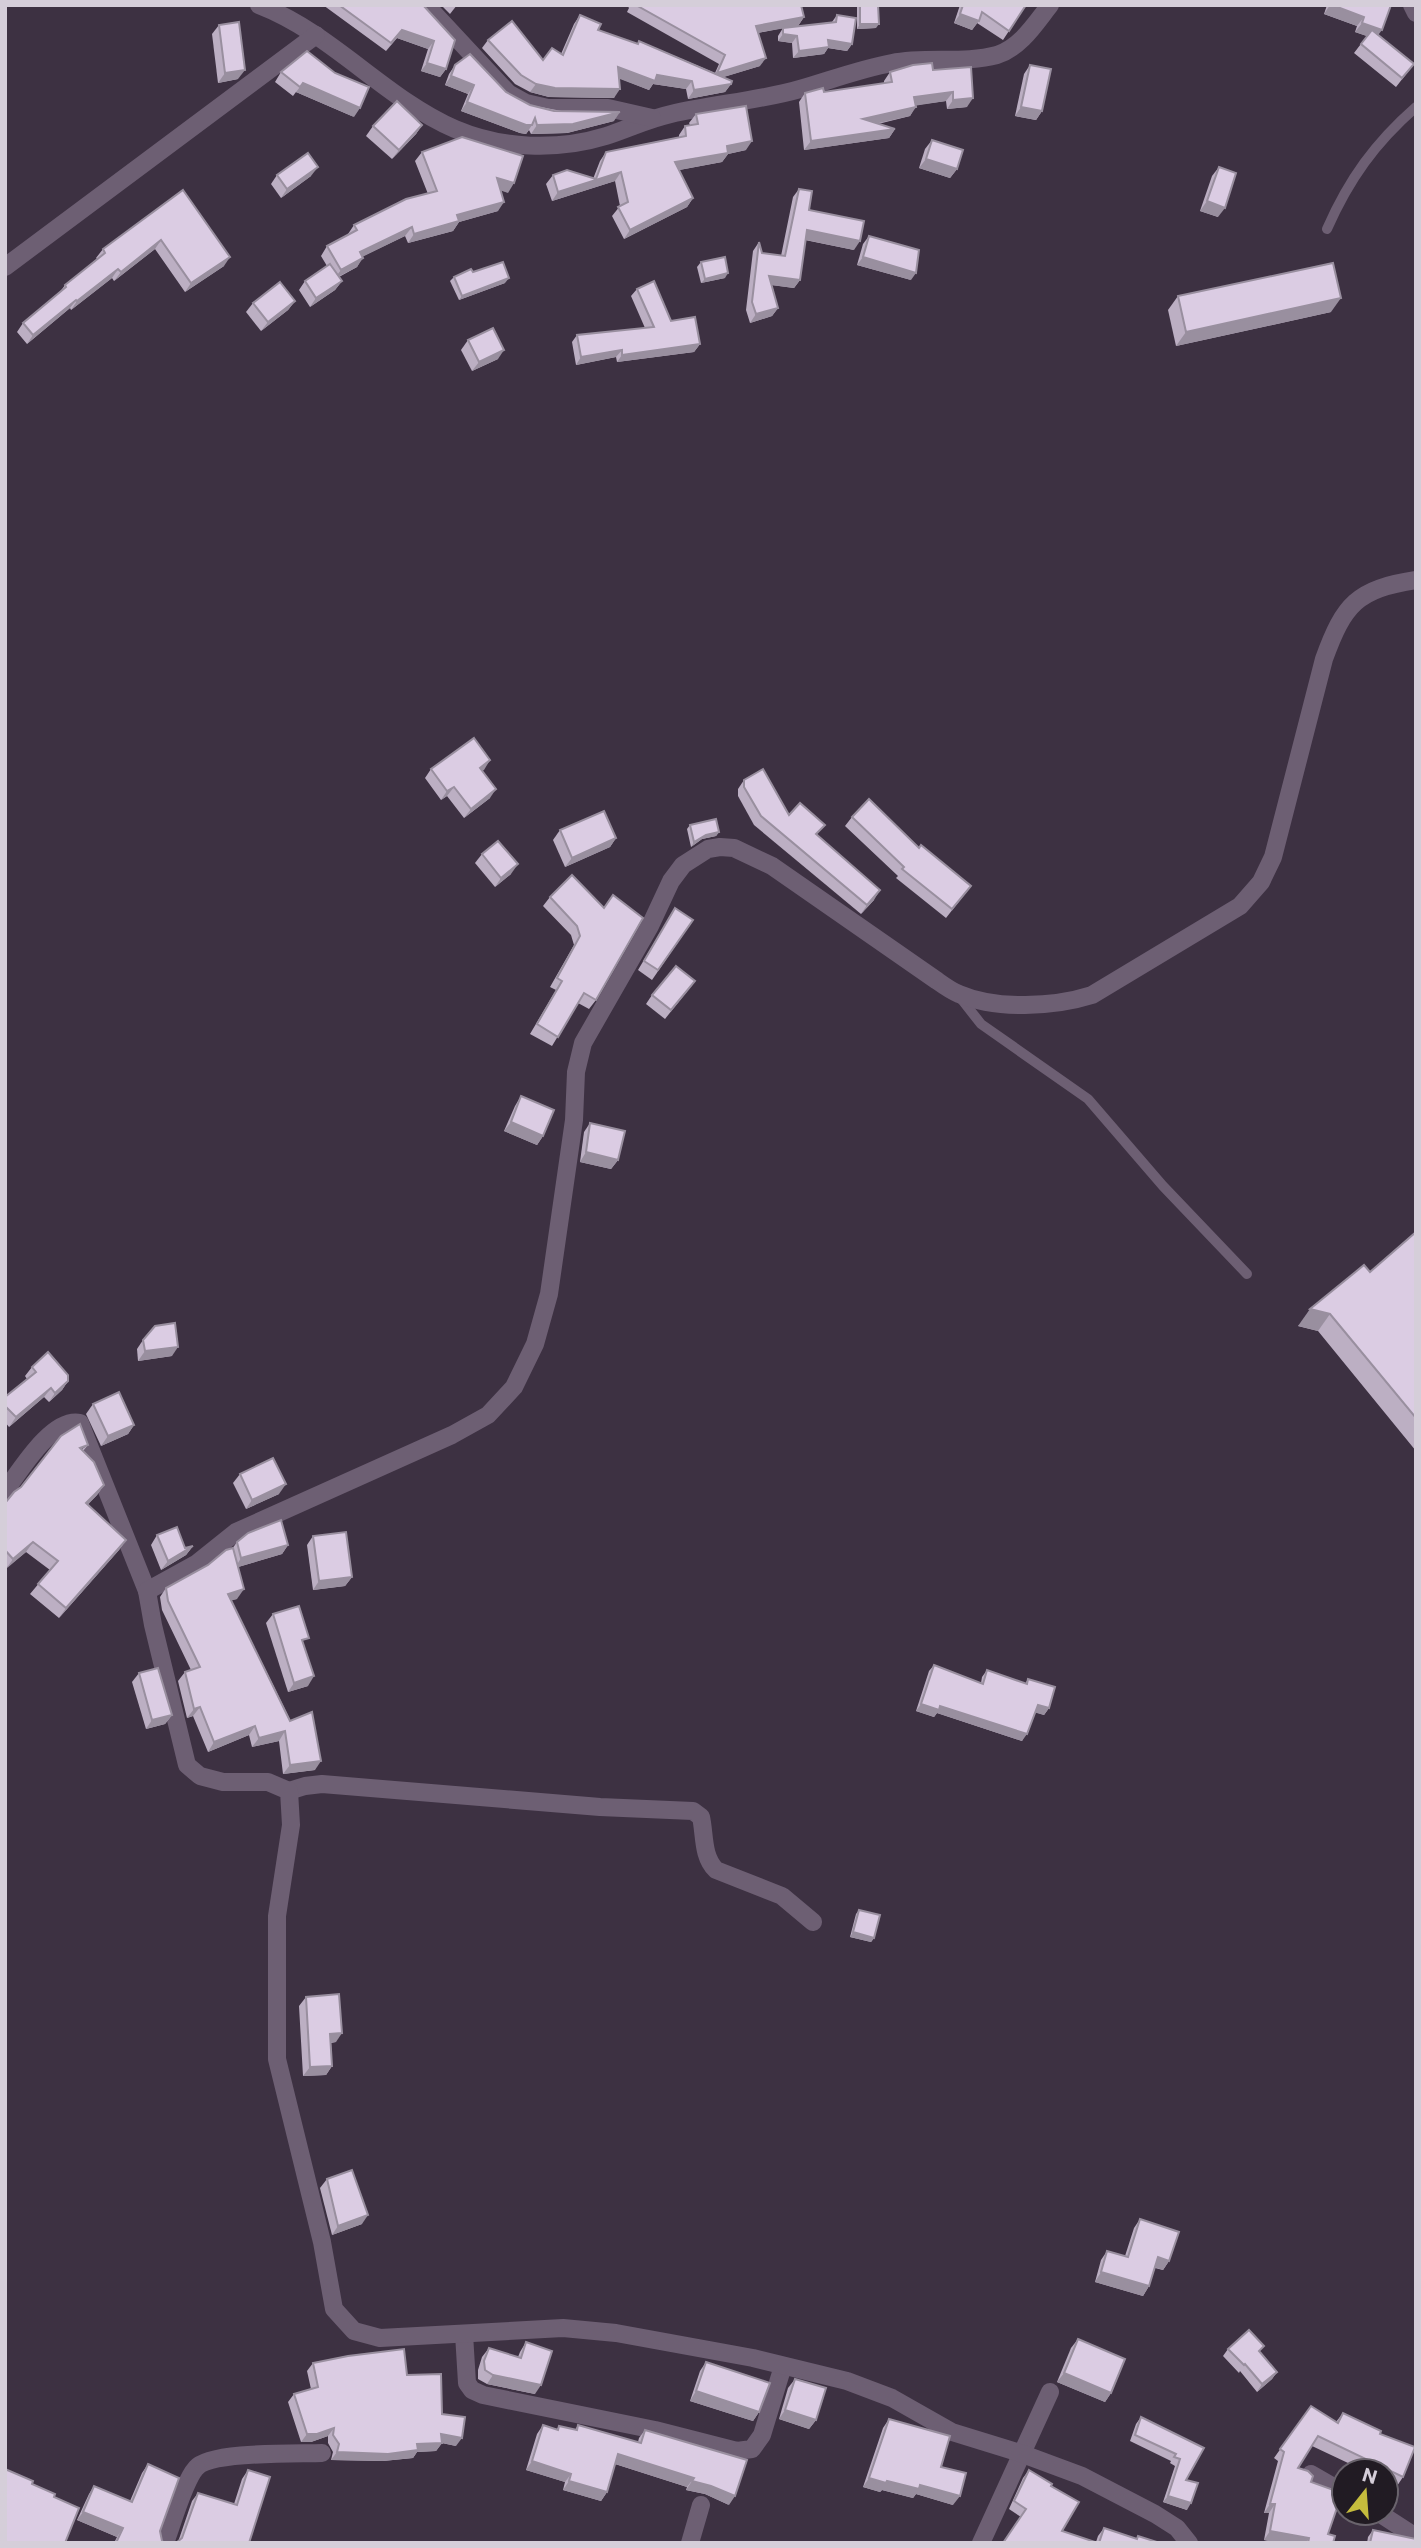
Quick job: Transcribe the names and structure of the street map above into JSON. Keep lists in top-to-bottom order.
{
  "north": "top"
}
